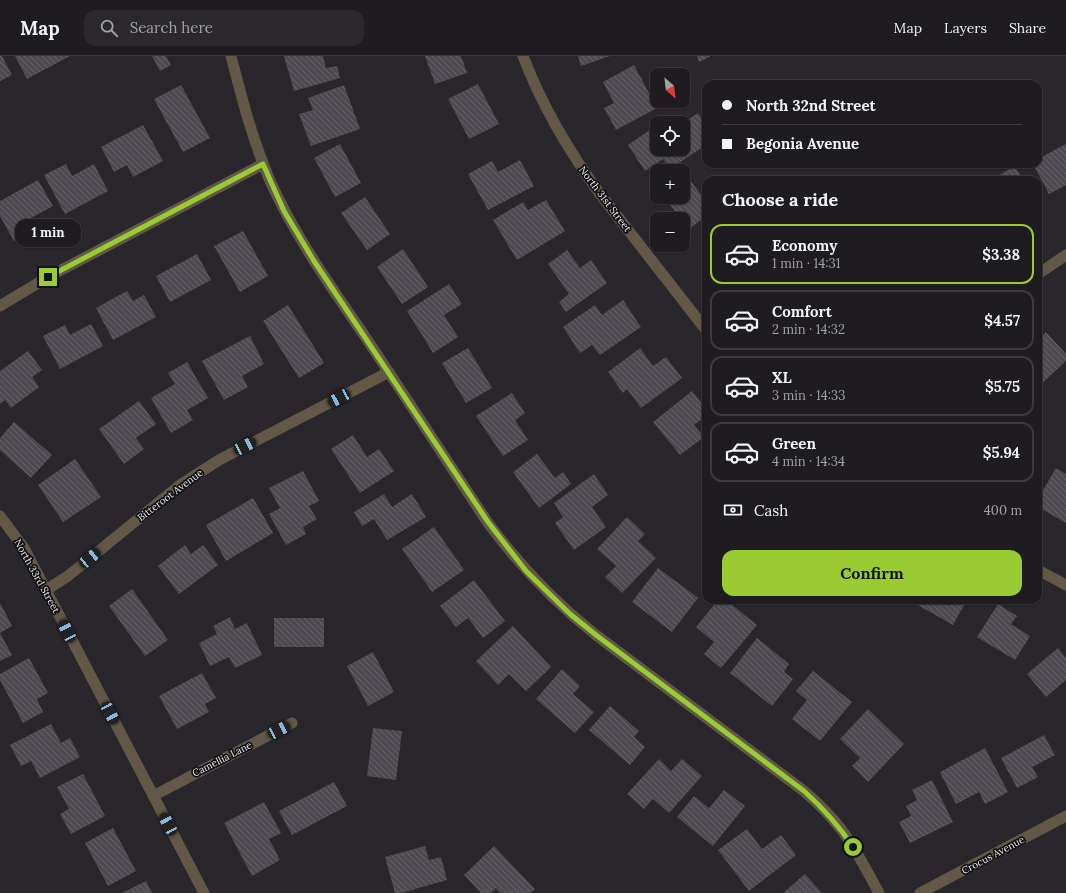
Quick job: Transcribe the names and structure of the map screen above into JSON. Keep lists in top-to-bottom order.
{
  "streets": {
    "street": [
      "North 31st Street",
      "Bitteroot Avenue",
      "North 33rd Street",
      "Camellia Lane",
      "Crocus Avenue"
    ]
  },
  "crossings": [
    ["Bitteroot Avenue", "North 33rd Street"],
    ["North 33rd Street", "Camellia Lane"]
  ],
  "north": "bottom right",
  "page": {
    "header": "Map",
    "search": "Search here",
    "nav": ["Map", "Layers", "Share"],
    "map_buttons": ["+", "−"],
    "banner": ["North 32nd Street", "Begonia Avenue"],
    "heading": "Choose a ride",
    "bubble": "1 min",
    "list": [
      {
        "name": "Economy",
        "note": "1 min · 14:31",
        "value": "$3.38"
      },
      {
        "name": "Comfort",
        "note": "2 min · 14:32",
        "value": "$4.57"
      },
      {
        "name": "XL",
        "note": "3 min · 14:33",
        "value": "$5.75"
      },
      {
        "name": "Green",
        "note": "4 min · 14:34",
        "value": "$5.94"
      }
    ],
    "pay": ["Cash", "400 m"],
    "buttons": "Confirm"
  }
}
